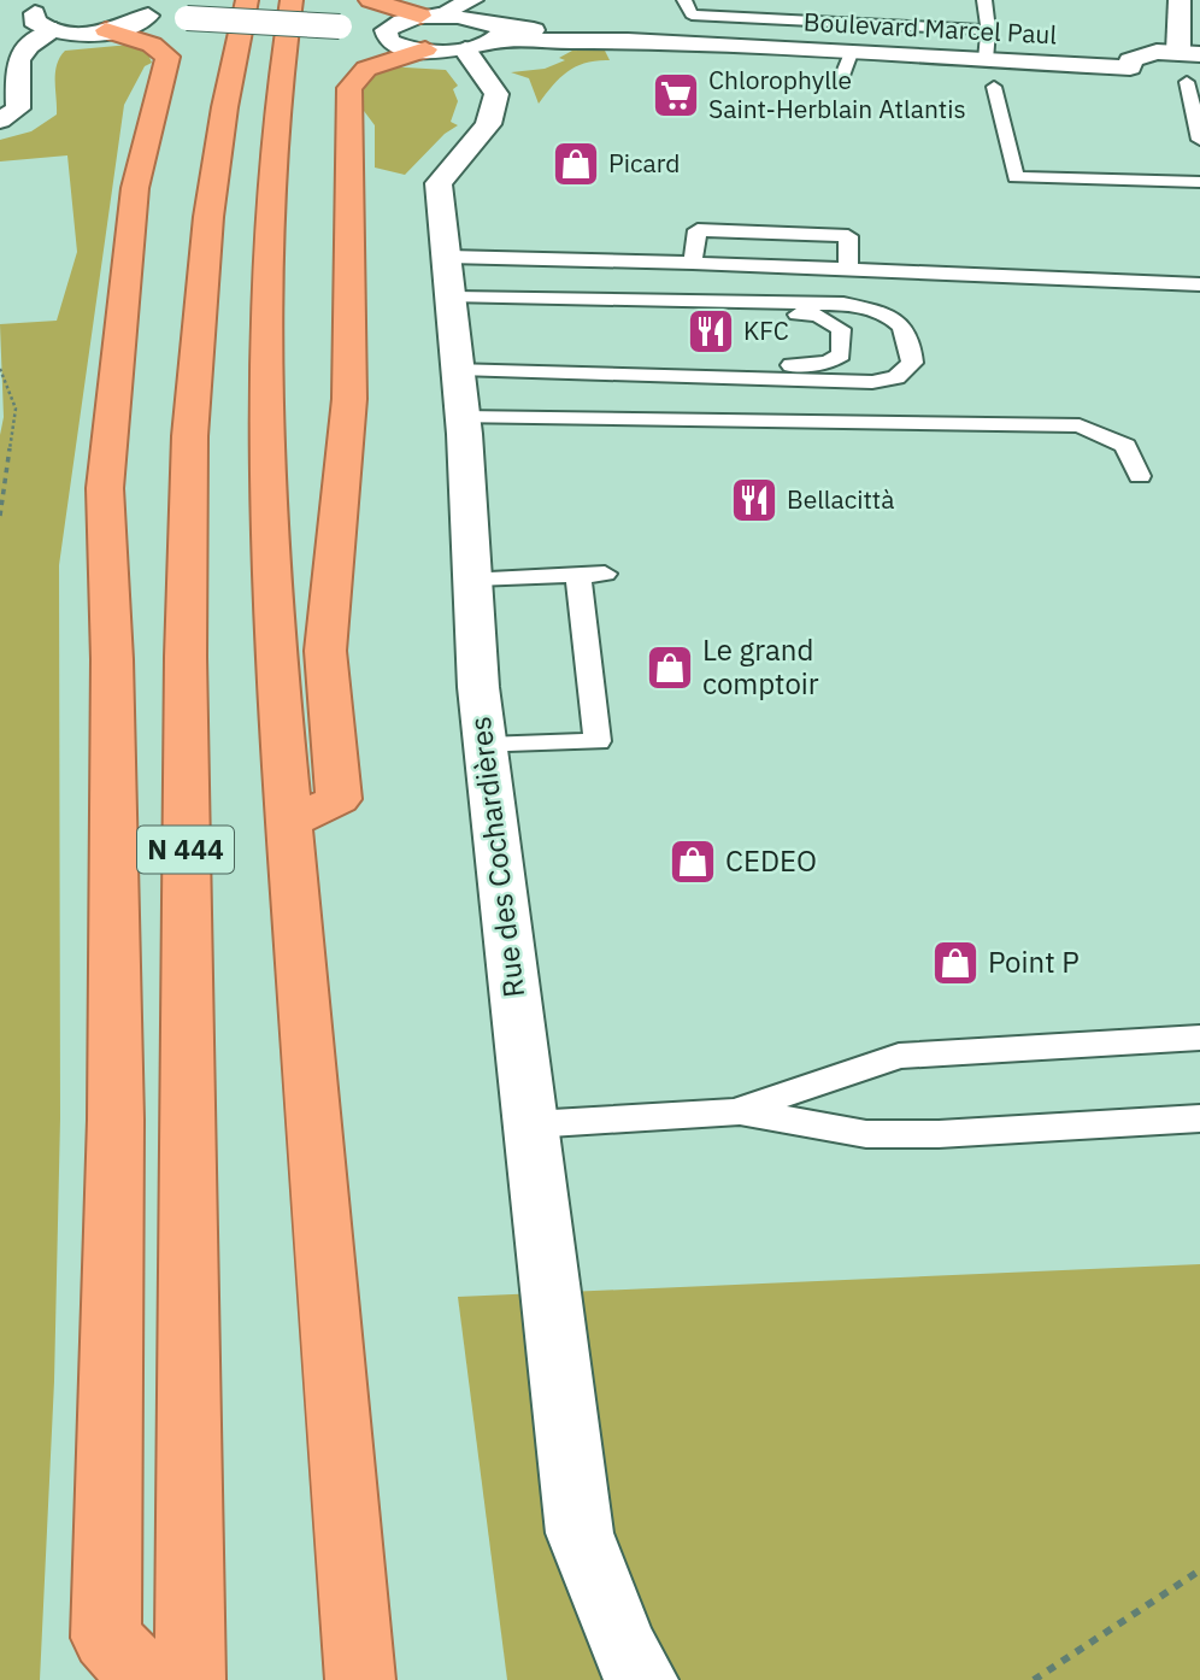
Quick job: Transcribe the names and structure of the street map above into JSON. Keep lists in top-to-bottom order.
{
  "streets": {
    "highway": ["N 444"],
    "street": ["Boulevard Marcel Paul", "Rue des Cochardières"]
  },
  "crossings": [
    ["Boulevard Marcel Paul", "Rue des Cochardières"]
  ],
  "places": {
    "supermarket": ["Chlorophylle Saint-Herblain Atlantis"],
    "shop": [
      "Picard",
      "Le grand comptoir",
      "CEDEO",
      "Point P"
    ],
    "restaurant": ["KFC", "Bellacittà"]
  }
}
